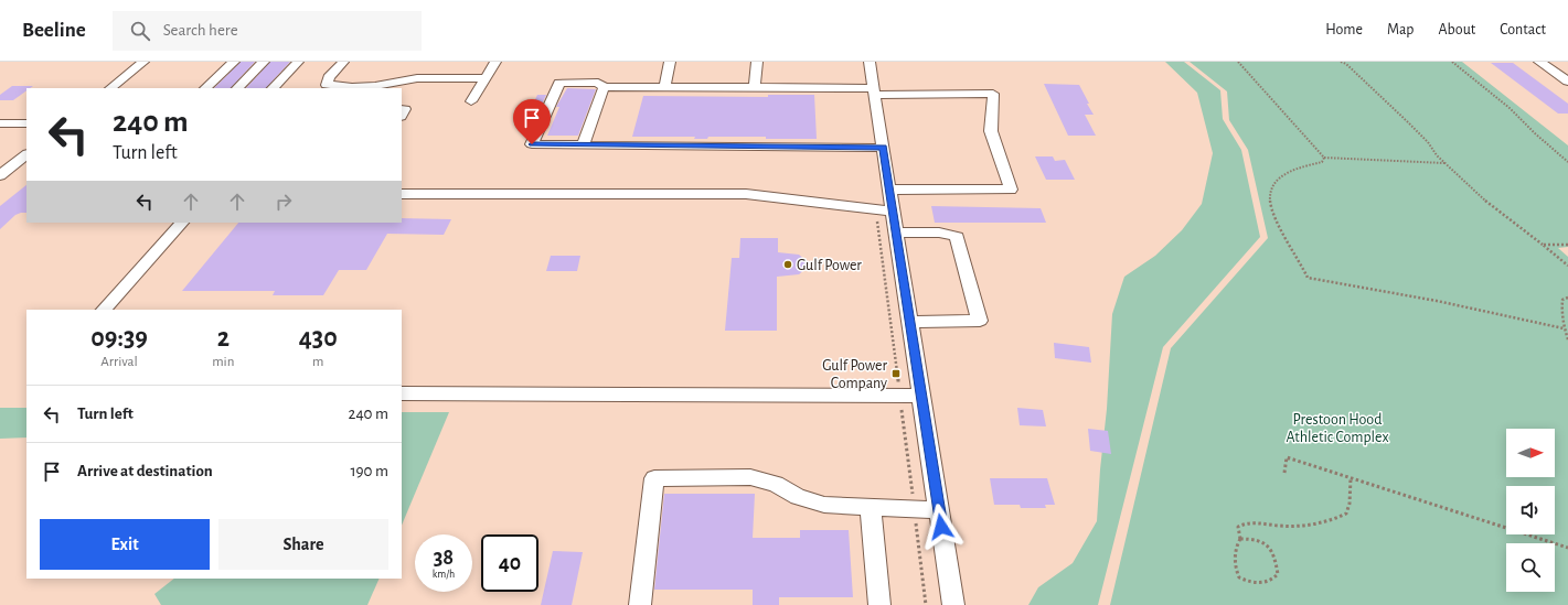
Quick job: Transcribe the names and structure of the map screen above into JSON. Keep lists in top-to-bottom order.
{
  "parks": ["Prestoon Hood Athletic Complex"],
  "places": {
    "other": ["Gulf Power"],
    "transit": ["Gulf Power Company"]
  },
  "north": "right",
  "page": {
    "header": "Beeline",
    "search": "Search here",
    "nav": [
      "Home",
      "Map",
      "About",
      "Contact"
    ],
    "turn": ["240 m", "Turn left"],
    "eta": [
      "09:39",
      "Arrival",
      "2",
      "min",
      "430",
      "m"
    ],
    "list": [
      {
        "name": "Turn left",
        "value": "240 m"
      },
      {
        "name": "Arrive at destination",
        "value": "190 m"
      }
    ],
    "buttons": ["Exit", "Share"],
    "speed": "38 km/h",
    "limit": "40"
  }
}
